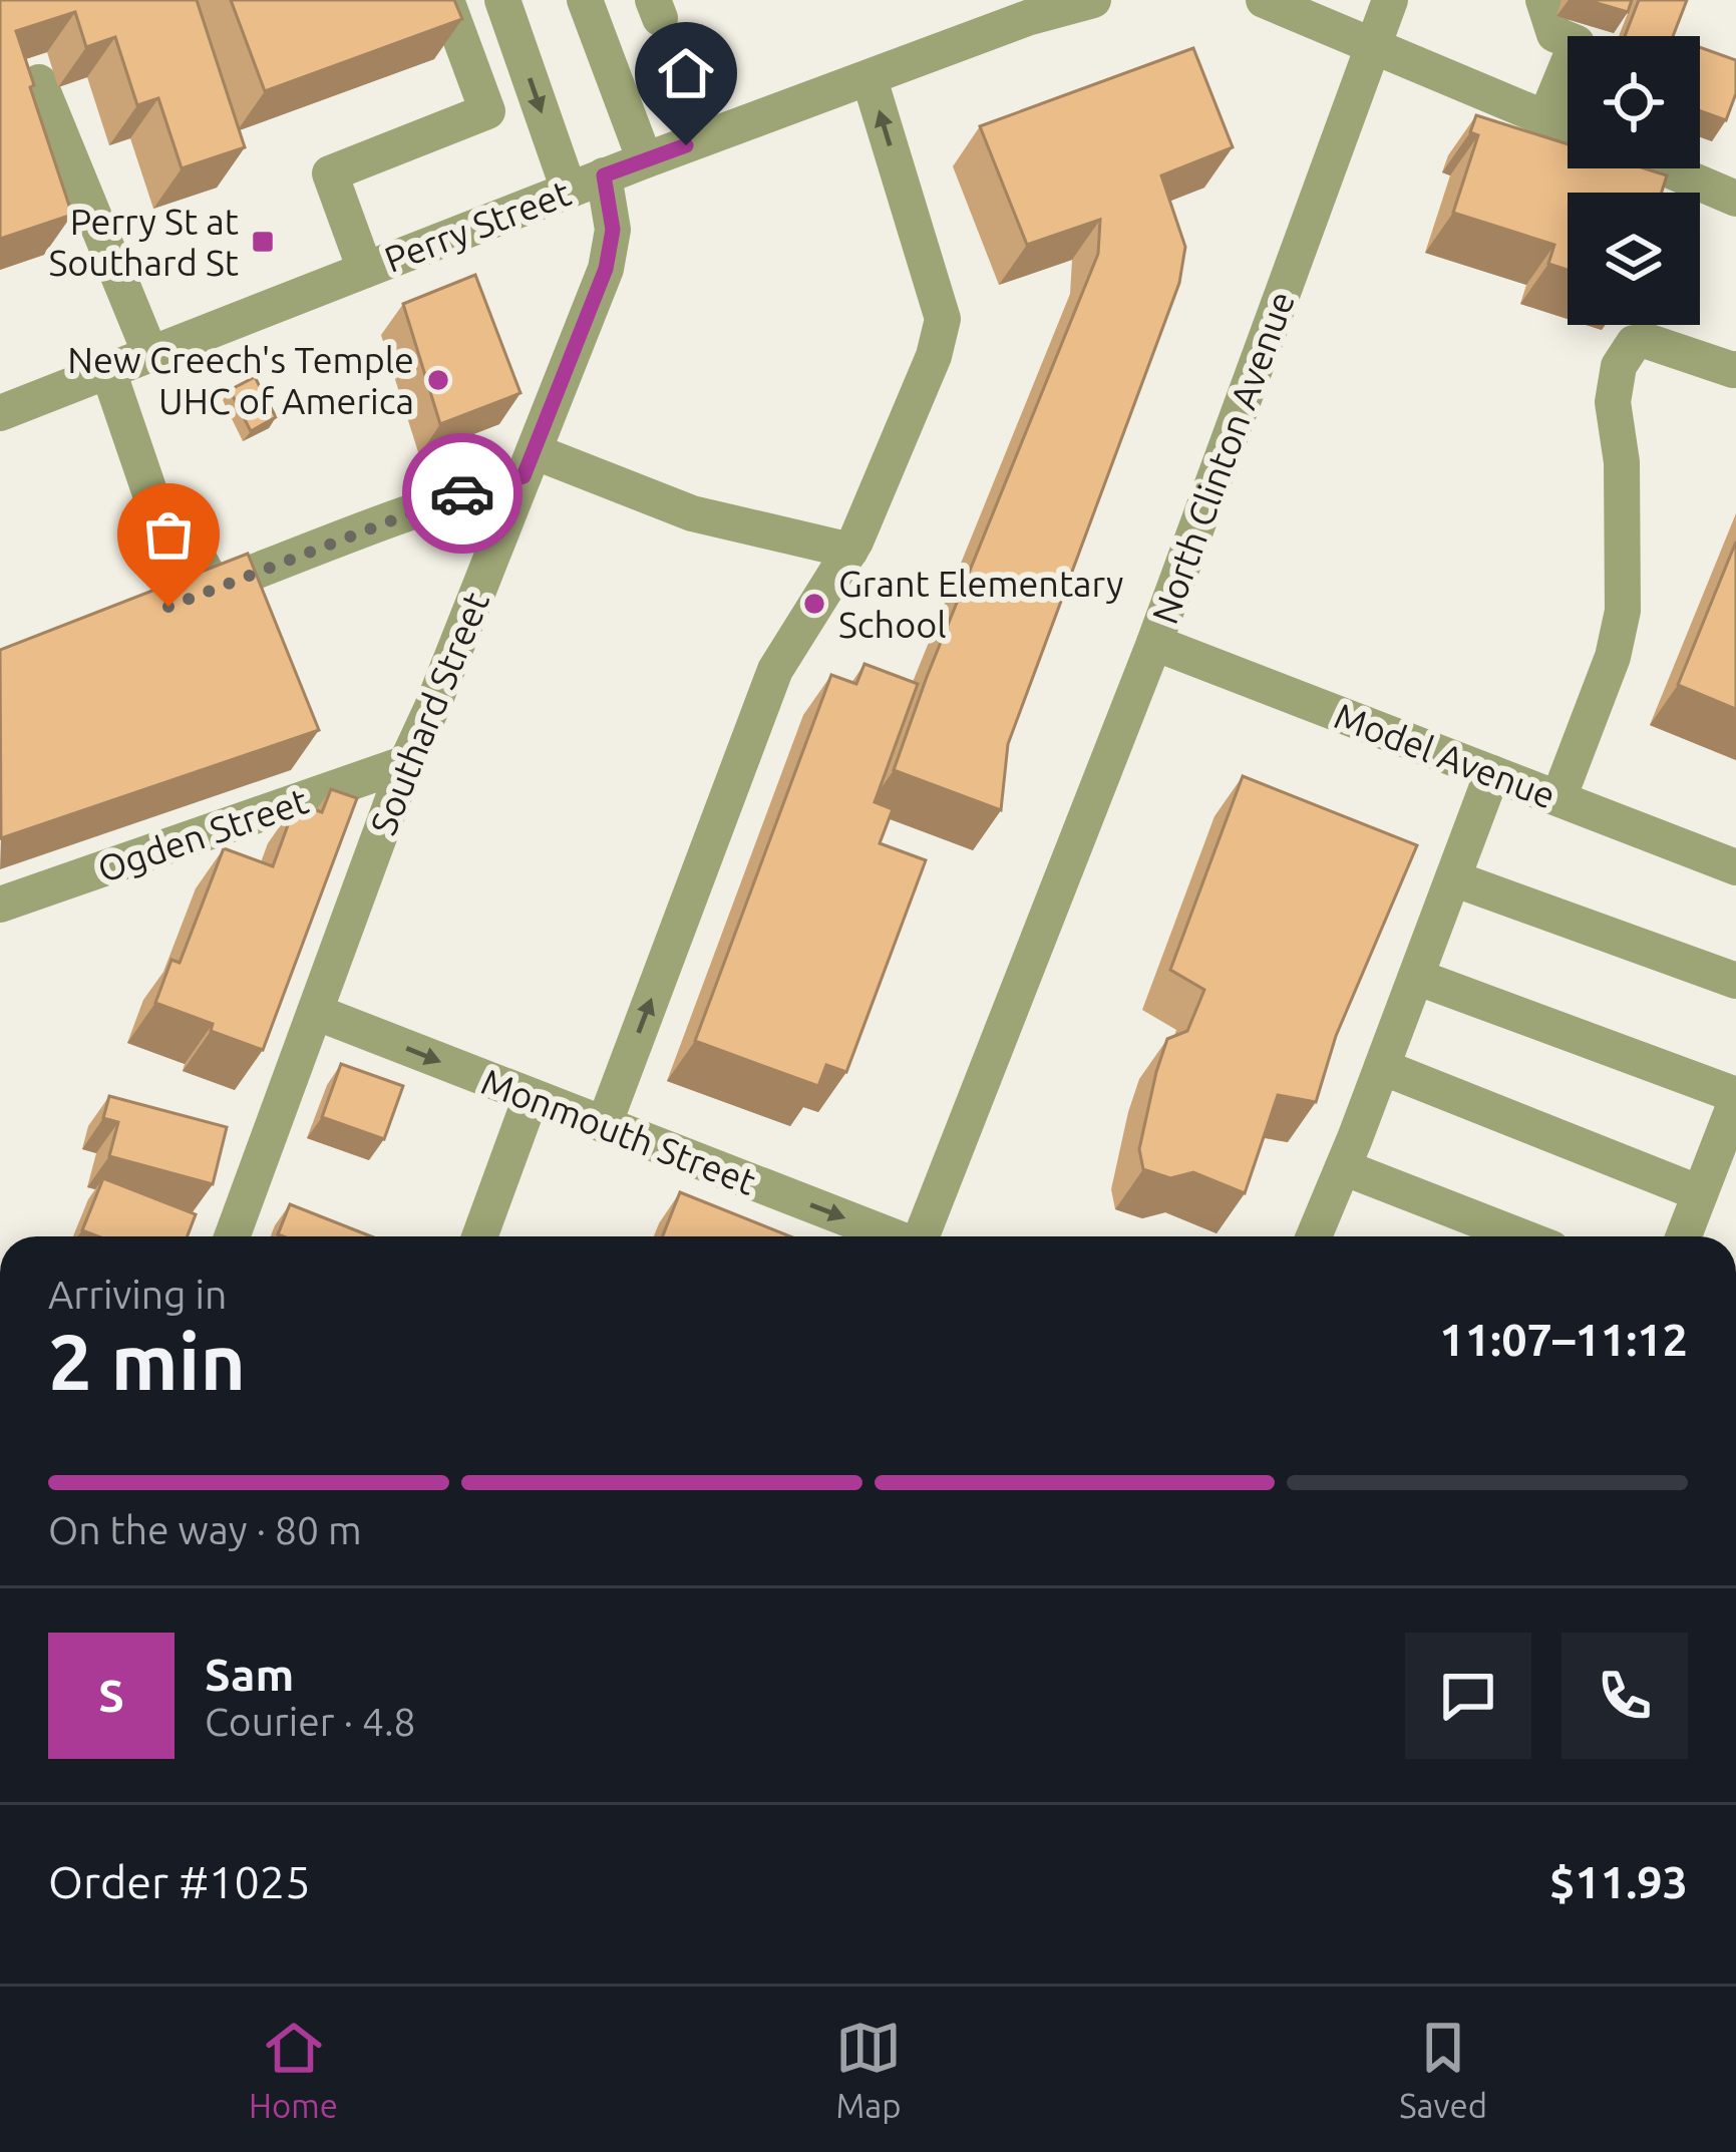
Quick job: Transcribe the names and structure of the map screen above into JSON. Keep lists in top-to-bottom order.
{
  "streets": {
    "street": [
      "Perry Street",
      "North Clinton Avenue",
      "Southard Street",
      "Model Avenue",
      "Ogden Street",
      "Monmouth Street"
    ]
  },
  "crossings": [
    ["Perry Street", "Southard Street"],
    ["North Clinton Avenue", "Model Avenue"],
    ["Southard Street", "Ogden Street"],
    ["Southard Street", "Monmouth Street"]
  ],
  "one_way": ["Monmouth Street"],
  "places": {
    "transit": ["Perry St at Southard St"],
    "other": ["New Creech's Temple UHC of America", "Grant Elementary School"]
  },
  "page": {
    "heading": ["2 min", "Arriving in", "11:07–11:12"],
    "panel": [
      "Sam",
      "Courier · 4.8",
      "Order #1025",
      "$11.93"
    ],
    "bar": "On the way · 80 m",
    "round": "S",
    "tabs": ["Home", "Map", "Saved"]
  }
}
